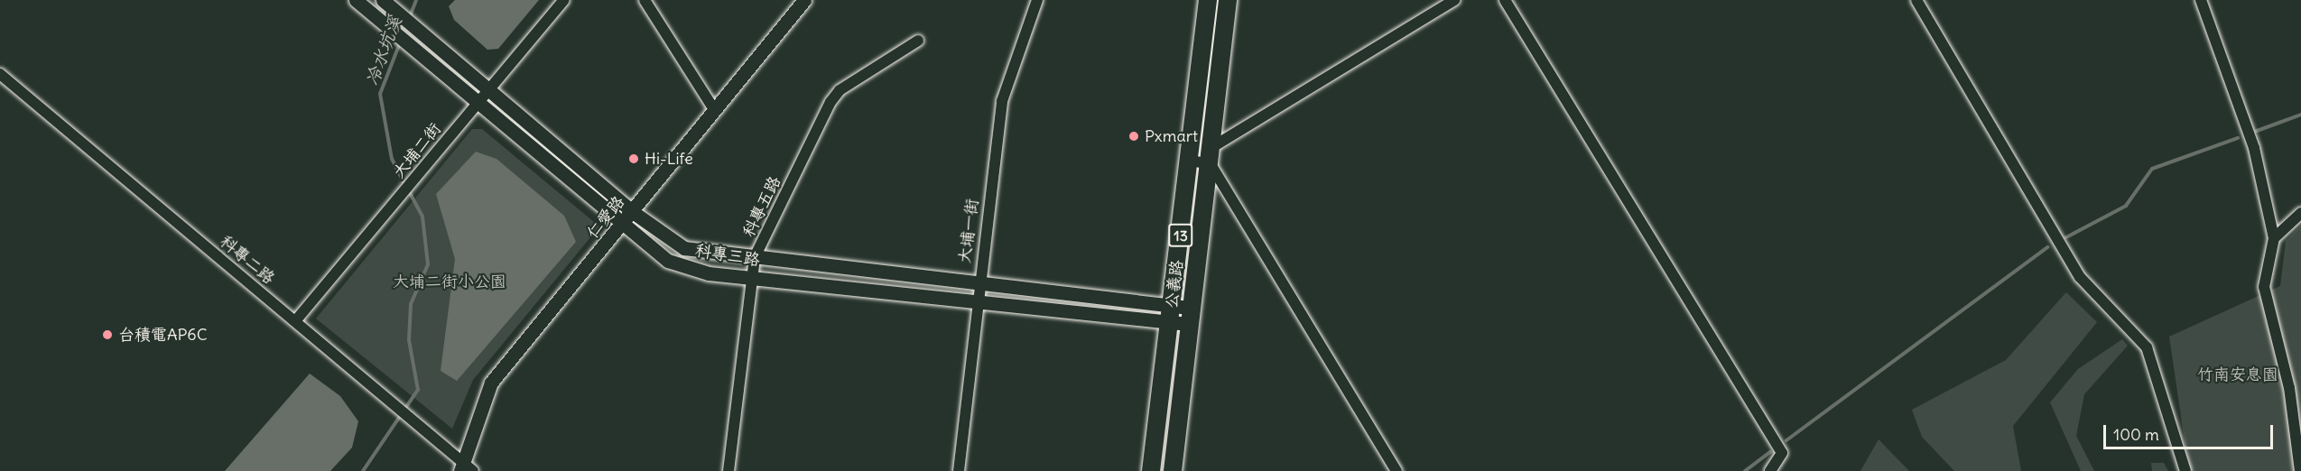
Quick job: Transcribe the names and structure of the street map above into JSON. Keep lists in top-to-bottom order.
{
  "streets": {
    "main road": ["13", "公義路"],
    "street": [
      "大埔二街",
      "科專五路",
      "仁愛路",
      "大埔一街",
      "科專三路",
      "科專二路"
    ]
  },
  "crossings": [
    ["大埔二街", "科專三路"],
    ["大埔二街", "科專二路"],
    ["科專五路", "科專三路"],
    ["仁愛路", "科專三路"],
    ["仁愛路", "科專二路"],
    ["大埔一街", "科專三路"],
    ["科專三路", "公義路"]
  ],
  "water": ["冷水坑溪"],
  "parks": ["大埔二街小公園", "竹南安息園"],
  "places": ["Pxmart", "Hi-Life", "台積電AP6C"],
  "scale_bar": "100 m"
}
